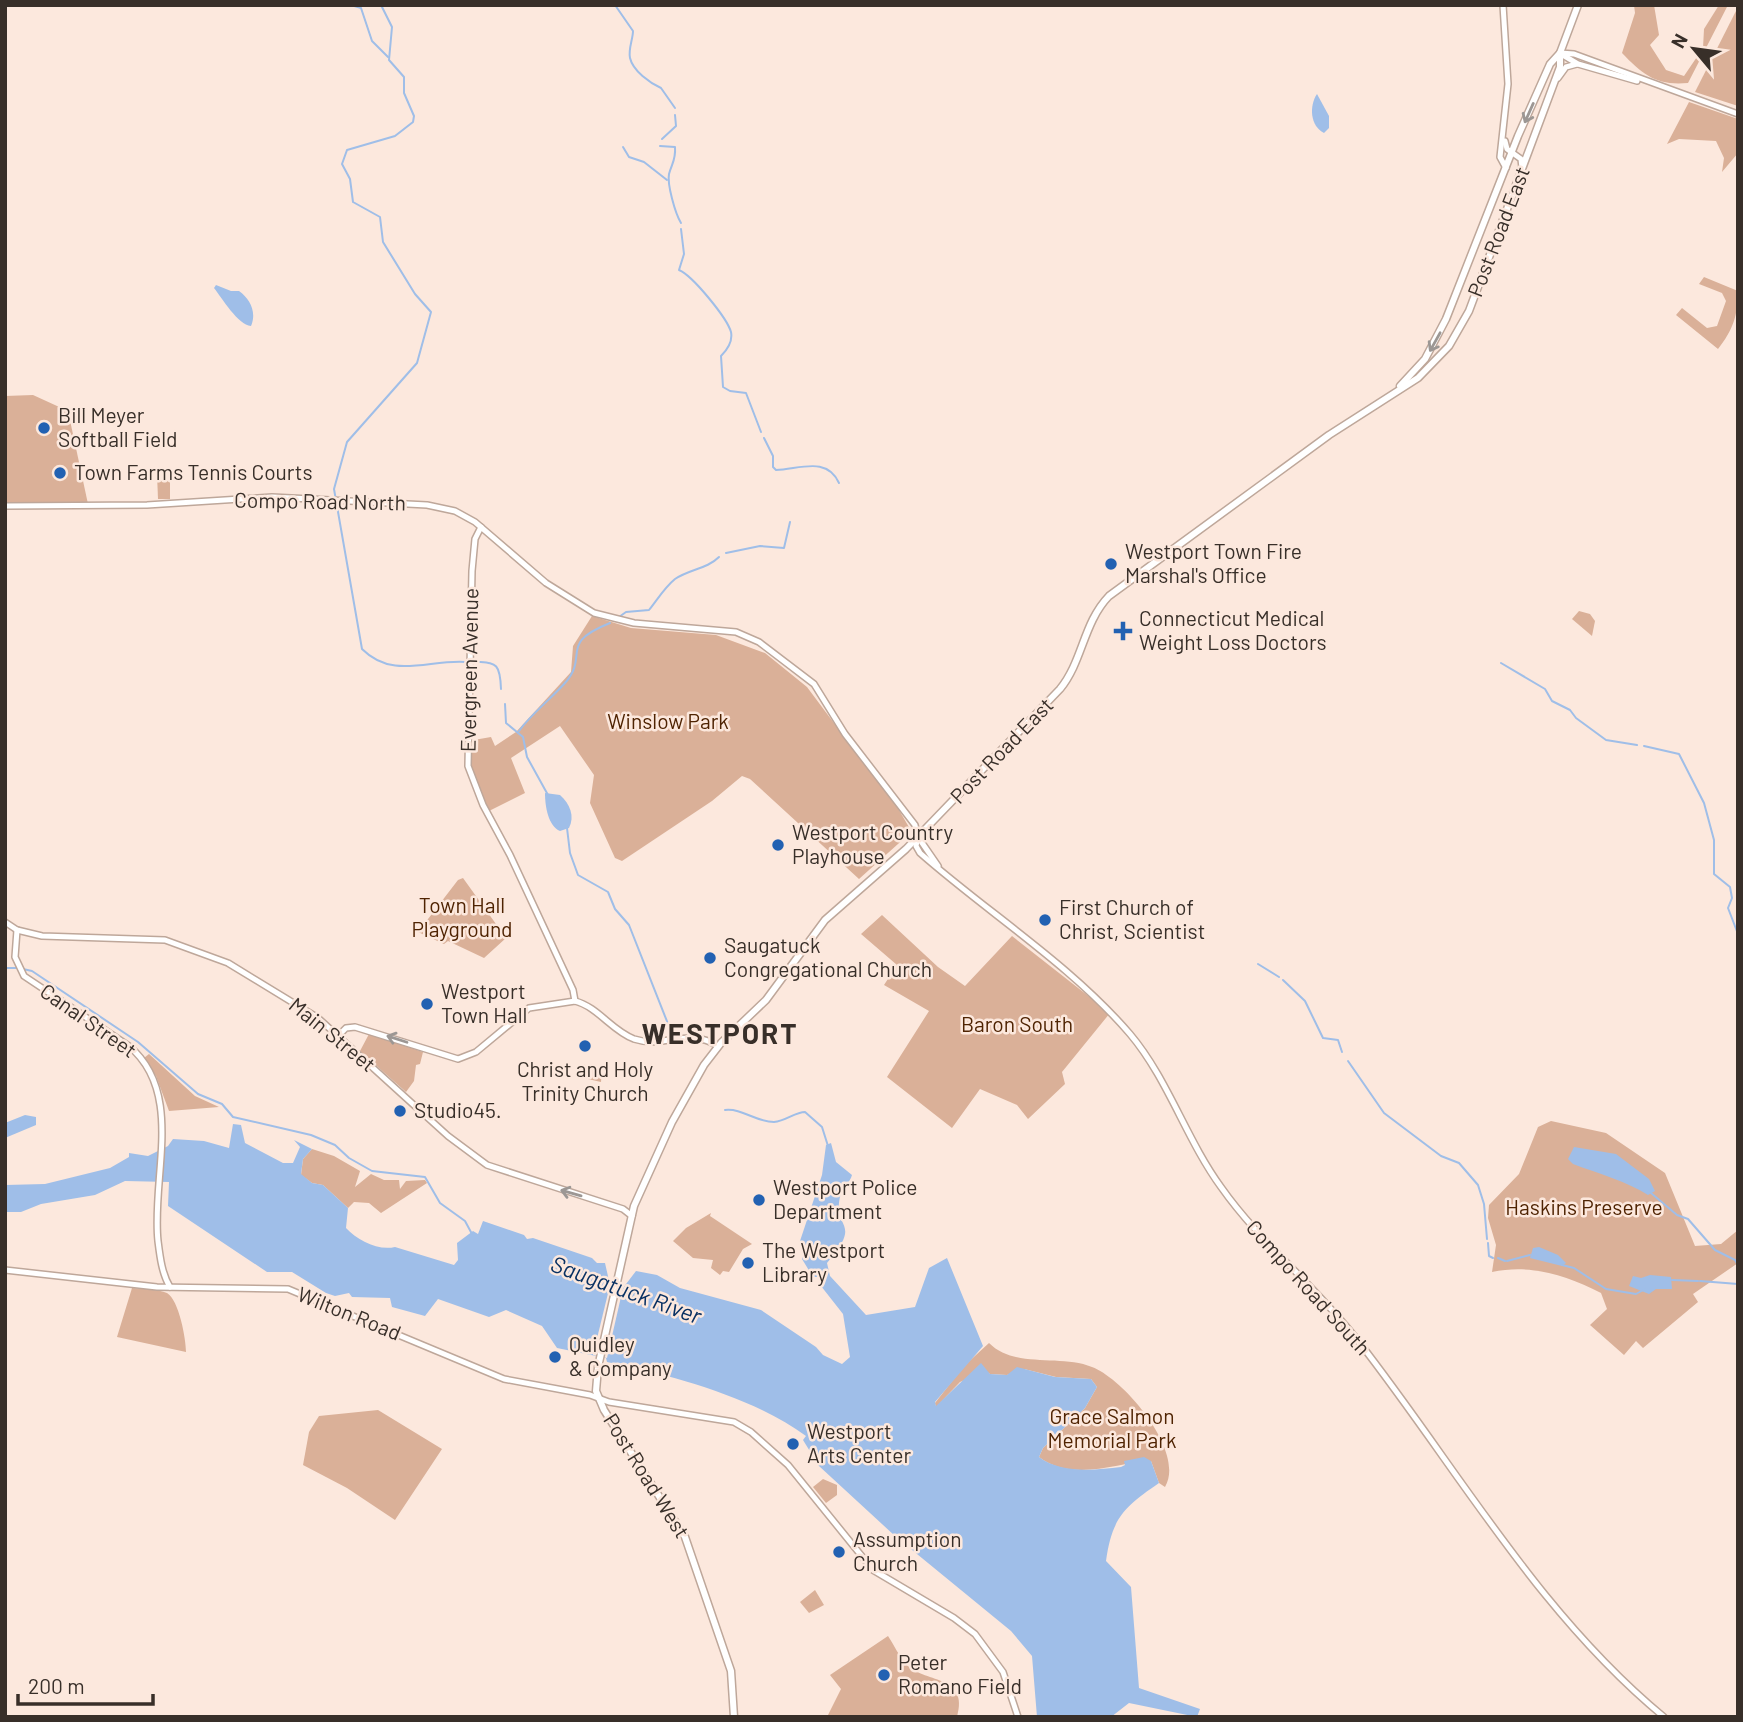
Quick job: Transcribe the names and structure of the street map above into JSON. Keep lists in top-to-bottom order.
{
  "streets": {
    "main road": [
      "Post Road East",
      "Compo Road North",
      "Evergreen Avenue",
      "Canal Street",
      "Main Street",
      "Compo Road South",
      "Wilton Road",
      "Post Road West"
    ]
  },
  "crossings": [
    ["Post Road East", "Compo Road North"],
    ["Post Road East", "Main Street"],
    ["Post Road East", "Compo Road South"],
    ["Post Road East", "Post Road West"],
    ["Compo Road North", "Evergreen Avenue"],
    ["Compo Road North", "Compo Road South"],
    ["Canal Street", "Main Street"],
    ["Canal Street", "Wilton Road"],
    ["Wilton Road", "Post Road West"]
  ],
  "one_way": ["Main Street"],
  "districts": ["WESTPORT"],
  "water": ["Saugatuck River"],
  "parks": [
    "Winslow Park",
    "Town Hall Playground",
    "Baron South",
    "Haskins Preserve",
    "Grace Salmon Memorial Park"
  ],
  "places": {
    "other": [
      "Bill Meyer Softball Field",
      "Town Farms Tennis Courts",
      "Westport Town Fire Marshal's Office",
      "Westport Country Playhouse",
      "First Church of Christ, Scientist",
      "Saugatuck Congregational Church",
      "Westport Town Hall",
      "Christ and Holy Trinity Church",
      "Studio45.",
      "Westport Police Department",
      "The Westport Library",
      "Quidley & Company",
      "Westport Arts Center",
      "Assumption Church",
      "Peter Romano Field"
    ],
    "health": ["Connecticut Medical Weight Loss Doctors"]
  },
  "scale_bar": "200 m",
  "north": "top left"
}
